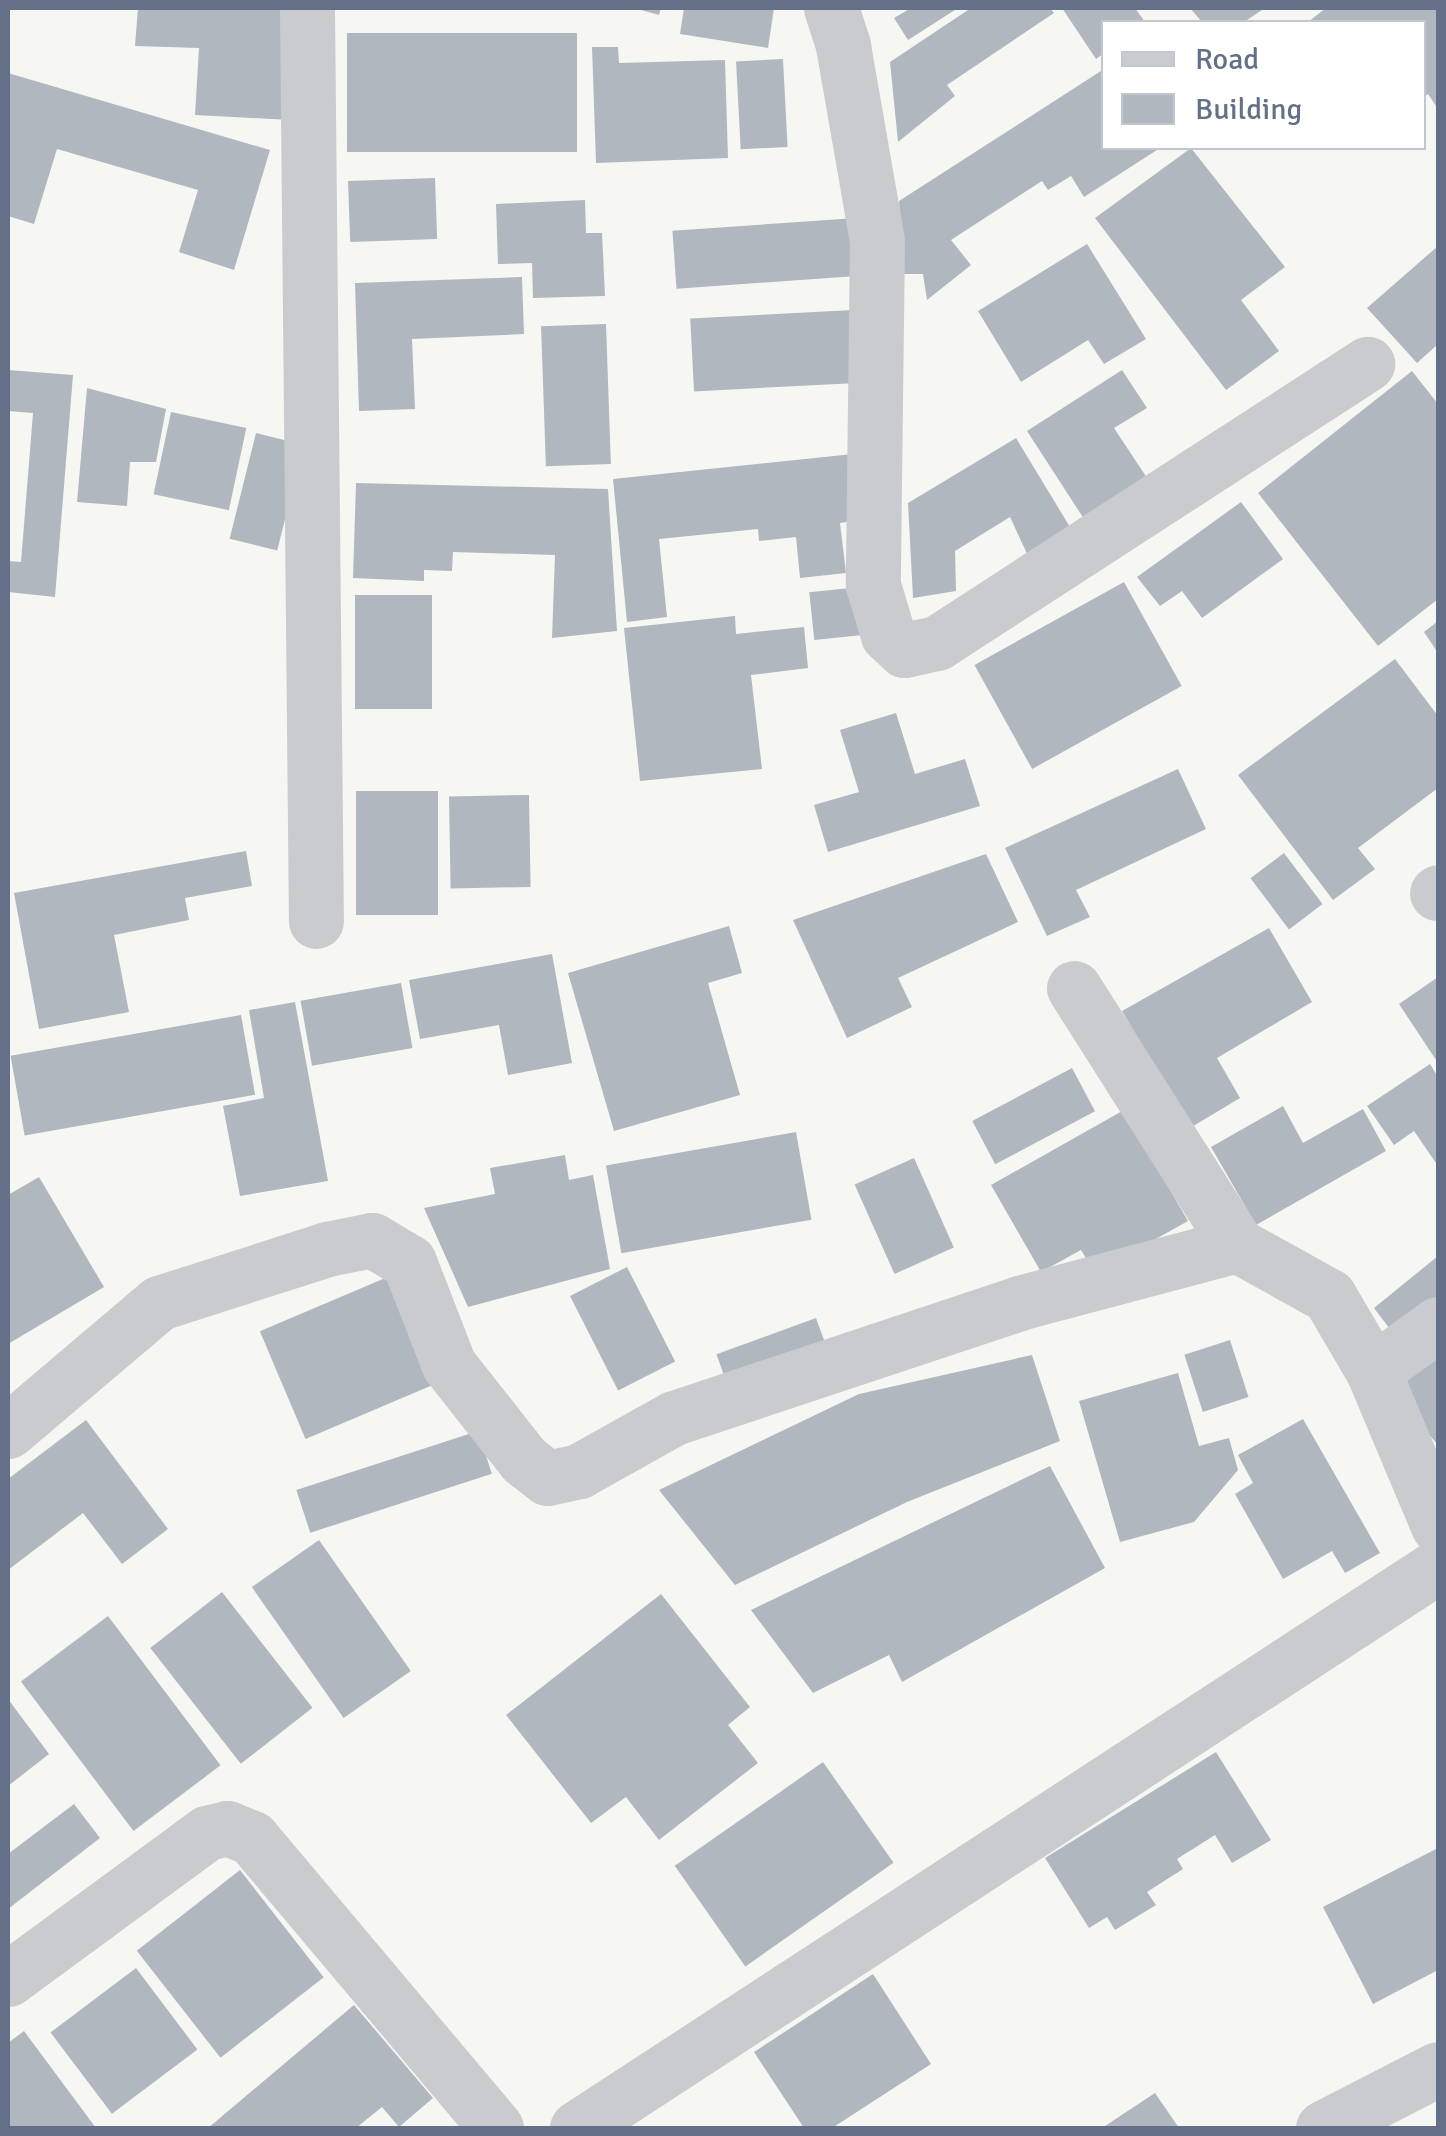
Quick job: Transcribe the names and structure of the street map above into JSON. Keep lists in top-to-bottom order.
{
  "legend": ["Road", "Building"]
}
